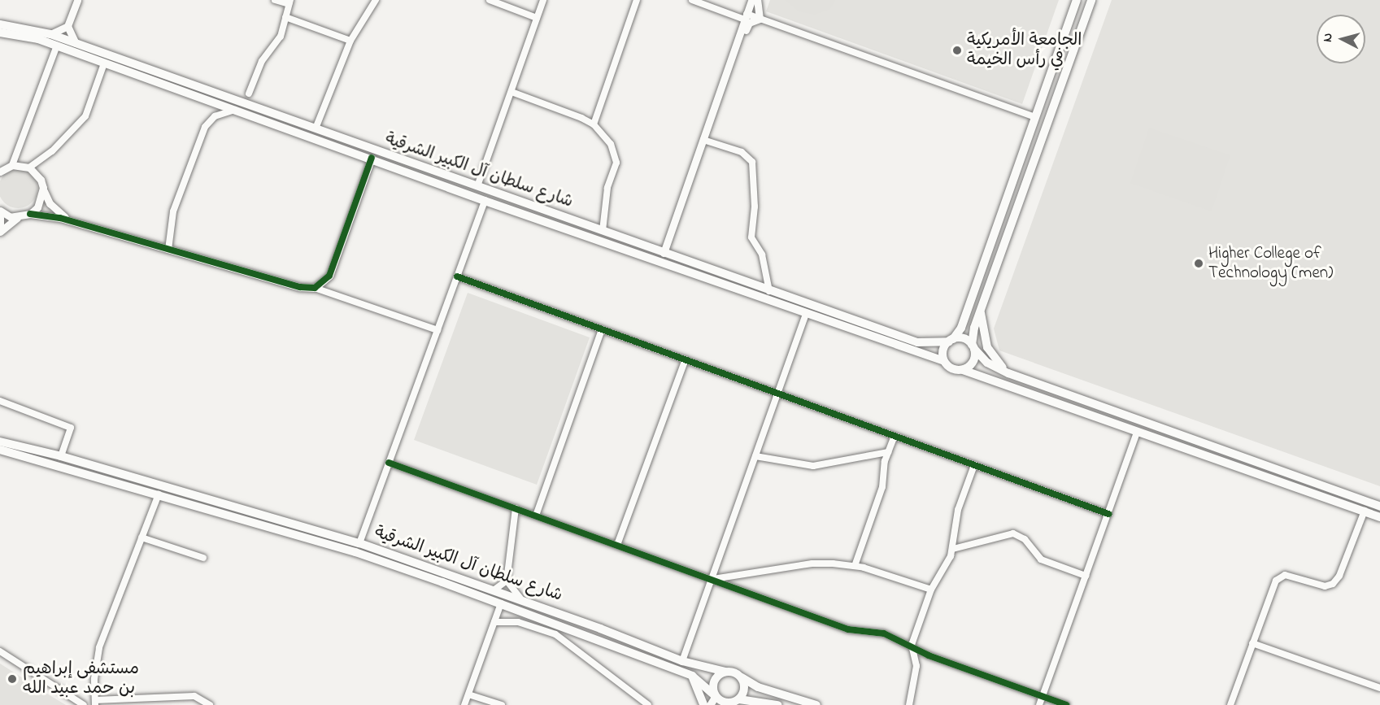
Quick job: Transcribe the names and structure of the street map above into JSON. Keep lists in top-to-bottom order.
{
  "streets": {
    "main road": ["شارع سلطان آل الكبير الشرقية"]
  },
  "places": ["الجامعة الأمريكية في رأس الخيمة", "Higher College of Technology (men)", "مستشفى إبراهيم بن حمد عبيد الله"],
  "north": "left"
}
